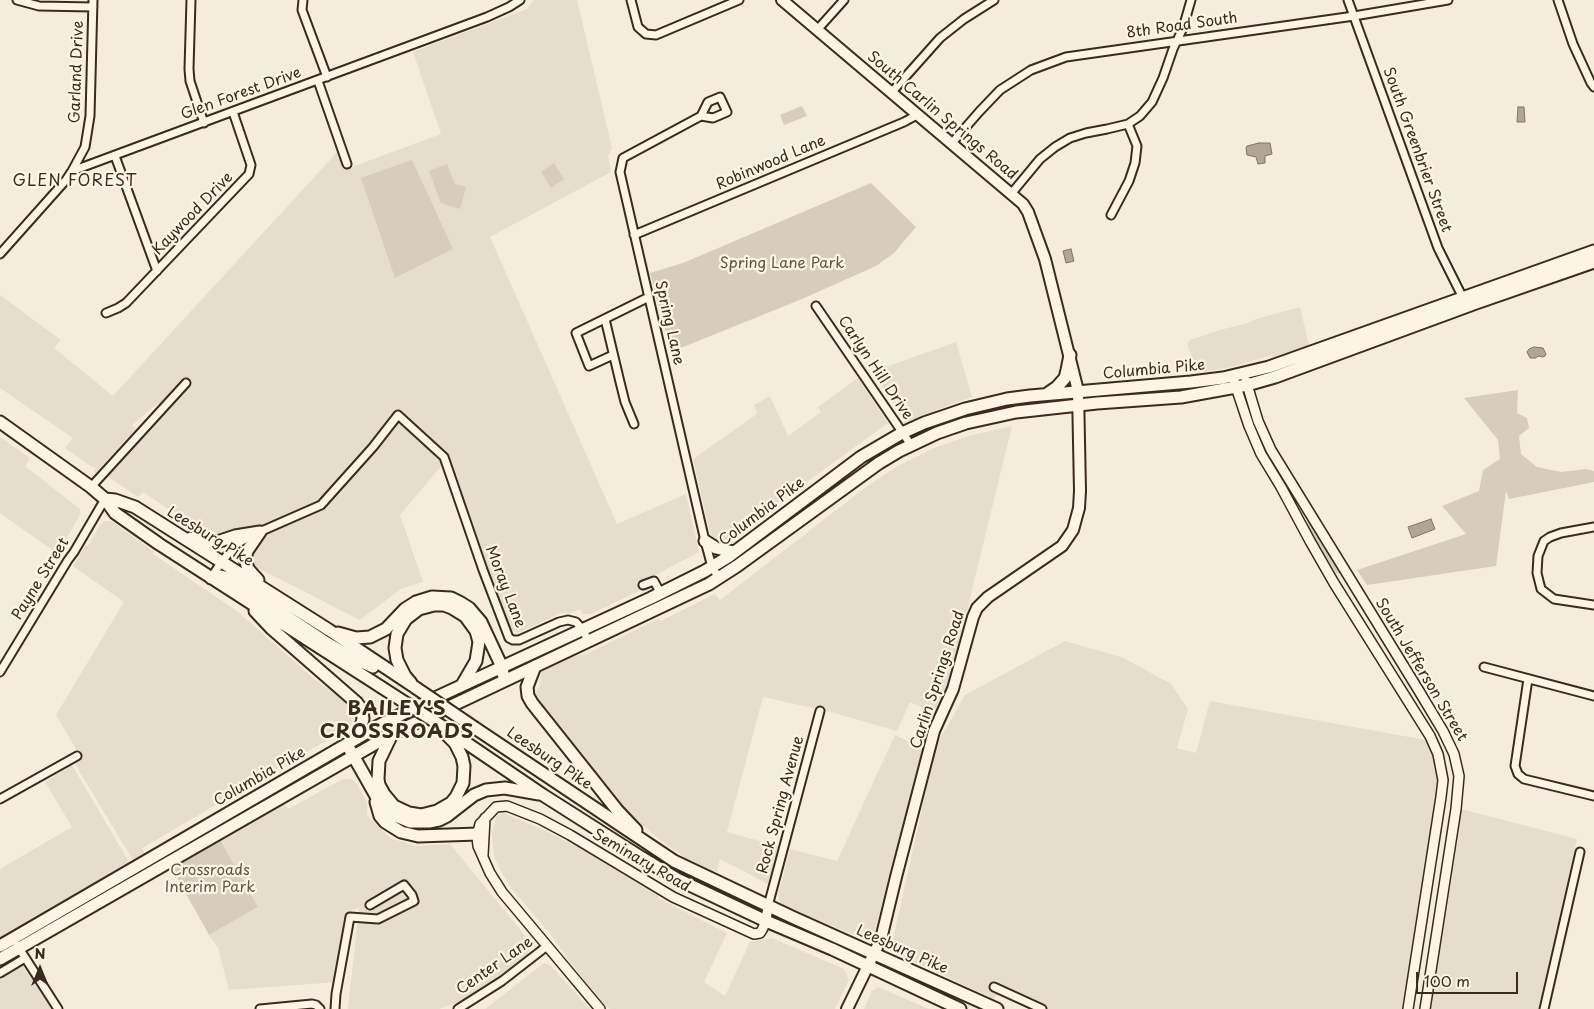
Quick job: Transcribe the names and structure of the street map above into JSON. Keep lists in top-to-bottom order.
{
  "streets": {
    "main road": [
      "South Carlin Springs Road",
      "Columbia Pike",
      "Leesburg Pike",
      "Carlin Springs Road"
    ],
    "street": [
      "8th Road South",
      "Garland Drive",
      "Glen Forest Drive",
      "South Greenbrier Street",
      "Robinwood Lane",
      "Kaywood Drive",
      "Spring Lane",
      "Carlyn Hill Drive",
      "Payne Street",
      "Moray Lane",
      "South Jefferson Street",
      "Rock Spring Avenue",
      "Seminary Road",
      "Center Lane"
    ]
  },
  "crossings": [
    ["8th Road South", "South Carlin Springs Road"],
    ["8th Road South", "South Greenbrier Street"],
    ["Garland Drive", "Glen Forest Drive"],
    ["Glen Forest Drive", "Kaywood Drive"],
    ["South Carlin Springs Road", "Robinwood Lane"],
    ["South Carlin Springs Road", "Carlin Springs Road"],
    ["South Greenbrier Street", "Columbia Pike"],
    ["Robinwood Lane", "Spring Lane"],
    ["Spring Lane", "Columbia Pike"],
    ["Carlyn Hill Drive", "Columbia Pike"],
    ["Columbia Pike", "Moray Lane"],
    ["Columbia Pike", "South Jefferson Street"],
    ["Columbia Pike", "Carlin Springs Road"],
    ["Leesburg Pike", "Payne Street"],
    ["Leesburg Pike", "Carlin Springs Road"],
    ["Leesburg Pike", "Rock Spring Avenue"],
    ["Leesburg Pike", "Seminary Road"]
  ],
  "districts": ["GLEN FOREST", "BAILEY'S CROSSROADS"],
  "parks": ["Spring Lane Park", "Crossroads Interim Park"],
  "scale_bar": "100 m",
  "north": "top"
}
